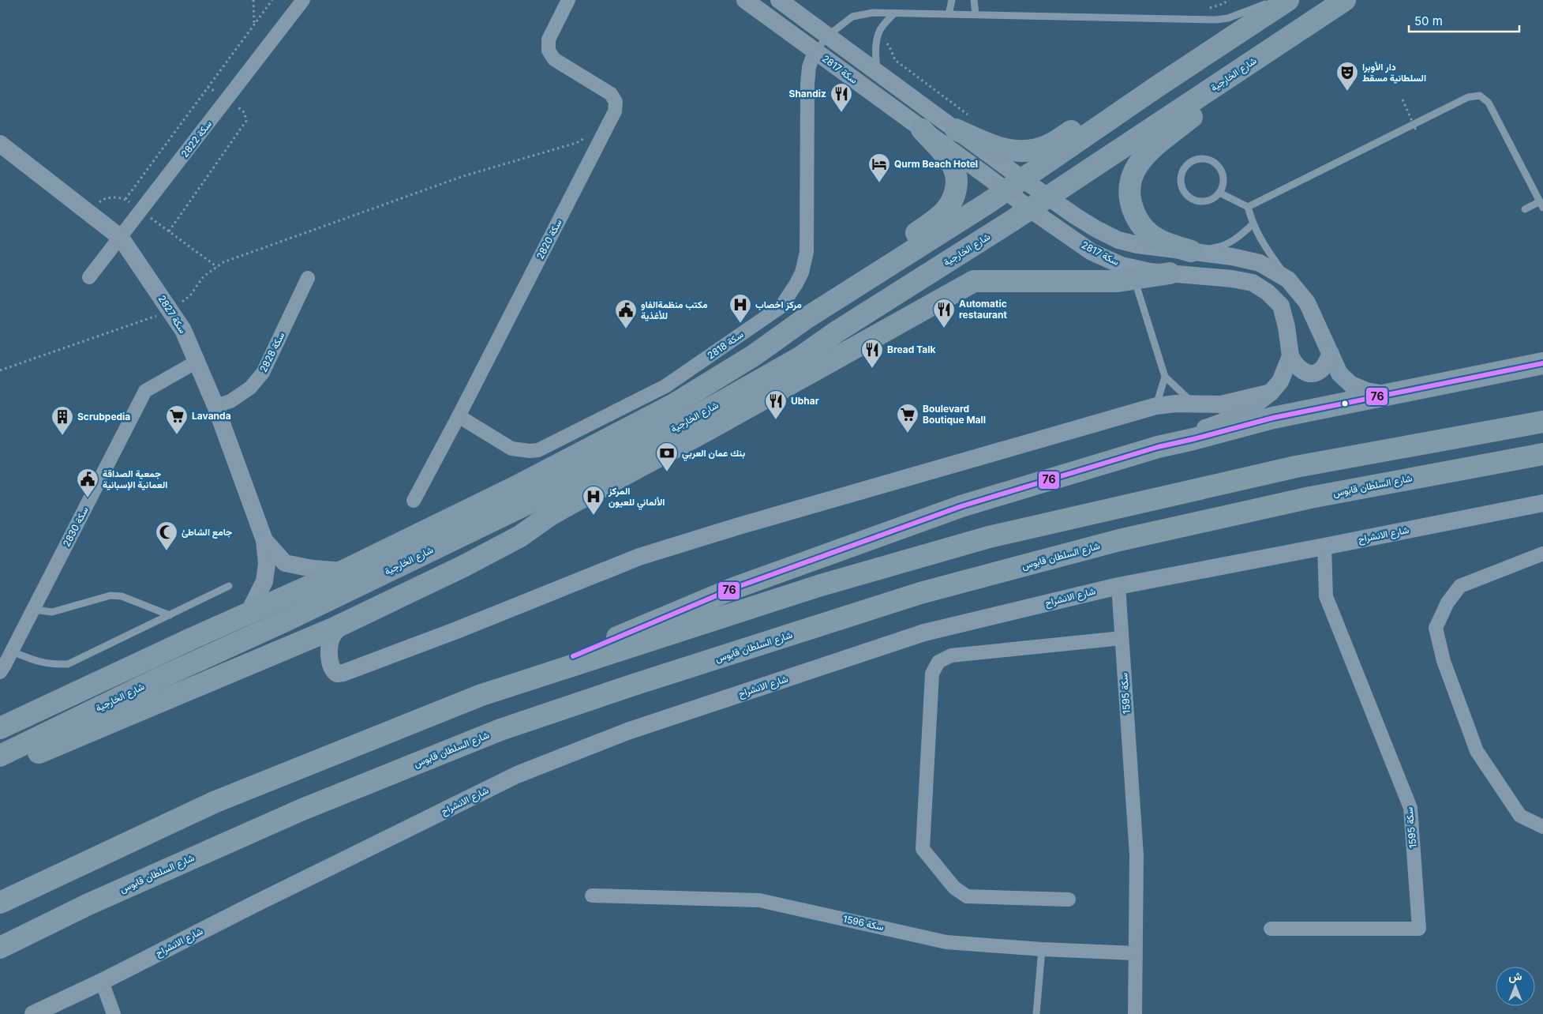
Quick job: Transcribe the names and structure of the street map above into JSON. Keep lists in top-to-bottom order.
{
  "streets": {
    "highway": ["شارع السلطان قابوس"],
    "main road": ["شارع الخارجية"],
    "street": [
      "سكة 2817",
      "سكة 2822",
      "سكة 2820",
      "سكة 2827",
      "سكة 2818",
      "سكة 2828",
      "سكة 2830",
      "شارع الانشراح",
      "سكة 1595",
      "سكة 1596"
    ]
  },
  "crossings": [
    ["سكة 2817", "شارع الخارجية"],
    ["سكة 2817", "سكة 2818"],
    ["شارع الخارجية", "سكة 2827"],
    ["سكة 2822", "سكة 2827"],
    ["سكة 2820", "سكة 2818"],
    ["سكة 2827", "سكة 2828"],
    ["سكة 2827", "سكة 2830"],
    ["شارع الانشراح", "سكة 1595"],
    ["سكة 1595", "سكة 1596"]
  ],
  "places": {
    "theatre": ["دار الأوبرا السلطانية مسقط"],
    "restaurant": [
      "Shandiz",
      "Automatic restaurant",
      "Bread Talk",
      "Ubhar"
    ],
    "hotel": ["Qurm Beach Hotel"],
    "hospital": ["مركز اخصاب", "المركز الألماني للعيون"],
    "public building": ["مكتب منظمةالفاو للأغذية", "جمعية الصداقة العمانية الإسبانية"],
    "supermarket": ["Boulevard Boutique Mall", "Lavanda"],
    "building": ["Scrubpedia"],
    "bank": ["بنك عمان العربي"],
    "mosque": ["جامع الشاطئ"]
  },
  "lines": ["transit line 76"],
  "scale_bar": "50 m",
  "north": "top"
}
